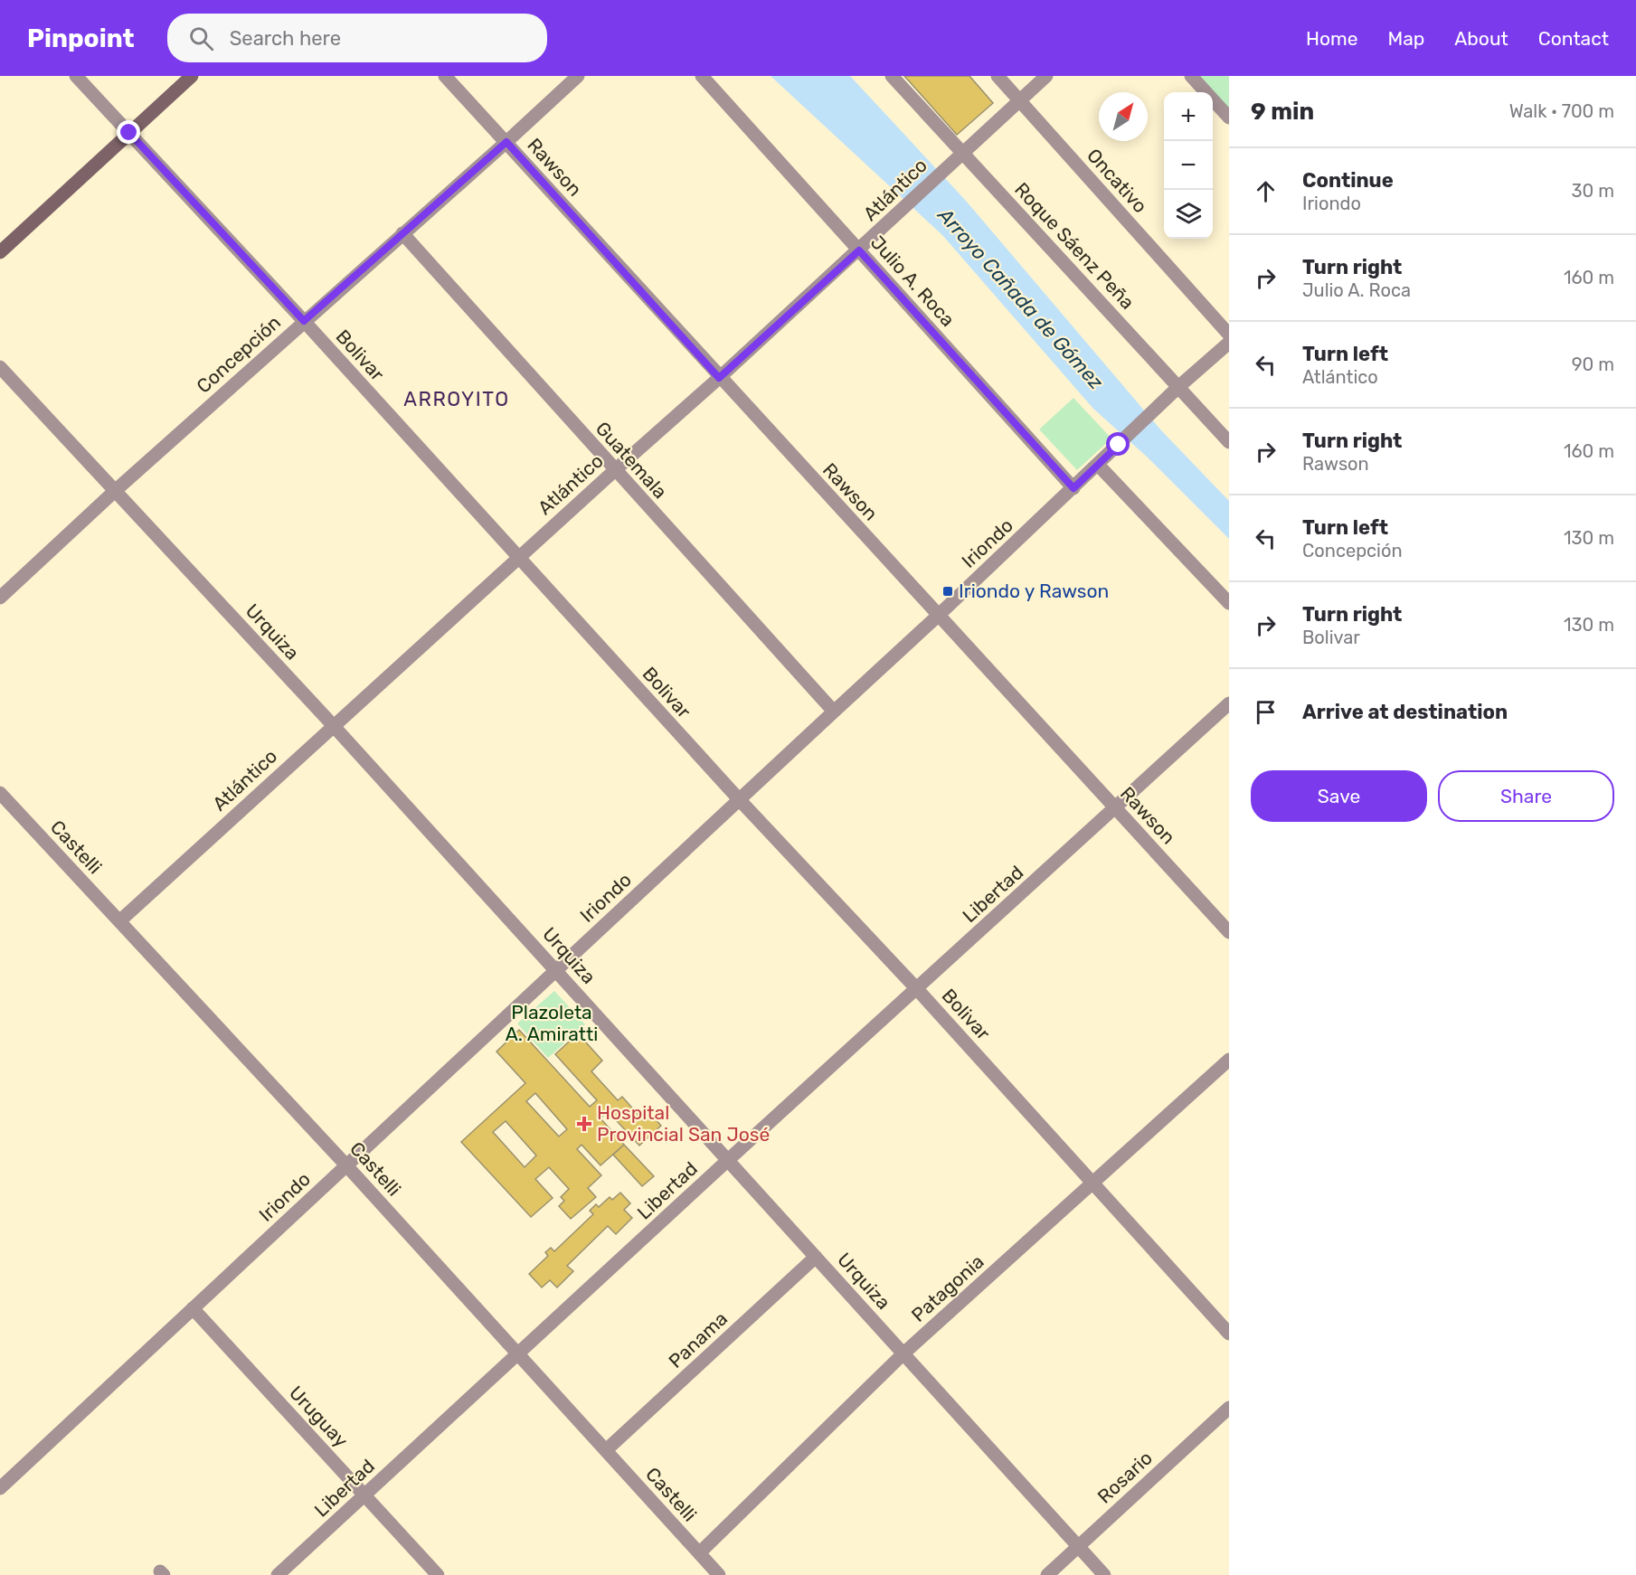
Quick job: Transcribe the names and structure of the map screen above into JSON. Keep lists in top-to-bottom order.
{
  "streets": {
    "street": [
      "Rawson",
      "Oncativo",
      "Atlántico",
      "Roque Sáenz Peña",
      "Julio A. Roca",
      "Concepción",
      "Bolivar",
      "Guatemala",
      "Iriondo",
      "Urquiza",
      "Castelli",
      "Libertad",
      "Patagonia",
      "Panama",
      "Uruguay",
      "Rosario"
    ]
  },
  "crossings": [
    ["Rawson", "Atlántico"],
    ["Rawson", "Concepción"],
    ["Rawson", "Iriondo"],
    ["Rawson", "Libertad"],
    ["Oncativo", "Atlántico"],
    ["Atlántico", "Roque Sáenz Peña"],
    ["Atlántico", "Julio A. Roca"],
    ["Atlántico", "Bolivar"],
    ["Atlántico", "Guatemala"],
    ["Atlántico", "Urquiza"],
    ["Atlántico", "Castelli"],
    ["Roque Sáenz Peña", "Iriondo"],
    ["Julio A. Roca", "Iriondo"],
    ["Concepción", "Bolivar"],
    ["Concepción", "Guatemala"],
    ["Concepción", "Urquiza"],
    ["Bolivar", "Iriondo"],
    ["Bolivar", "Libertad"],
    ["Bolivar", "Patagonia"],
    ["Guatemala", "Iriondo"],
    ["Iriondo", "Urquiza"],
    ["Iriondo", "Castelli"],
    ["Iriondo", "Uruguay"],
    ["Urquiza", "Libertad"],
    ["Urquiza", "Patagonia"],
    ["Urquiza", "Panama"],
    ["Urquiza", "Rosario"],
    ["Castelli", "Libertad"],
    ["Castelli", "Patagonia"],
    ["Castelli", "Panama"],
    ["Libertad", "Uruguay"]
  ],
  "districts": ["ARROYITO"],
  "water": ["Arroyo Cañada de Gómez"],
  "parks": ["Plazoleta A. Amiratti"],
  "places": {
    "transit": ["Iriondo y Rawson"],
    "health": ["Hospital Provincial San José"]
  },
  "north": "top right",
  "page": {
    "header": "Pinpoint",
    "search": "Search here",
    "nav": [
      "Home",
      "Map",
      "About",
      "Contact"
    ],
    "heading": ["9 min", "Walk · 700 m"],
    "map_buttons": ["+", "−"],
    "list": [
      ["Continue", "Iriondo", "30 m"],
      ["Turn right", "Julio A. Roca", "160 m"],
      ["Turn left", "Atlántico", "90 m"],
      ["Turn right", "Rawson", "160 m"],
      ["Turn left", "Concepción", "130 m"],
      ["Turn right", "Bolivar", "130 m"],
      "Arrive at destination"
    ],
    "buttons": ["Save", "Share"]
  }
}
